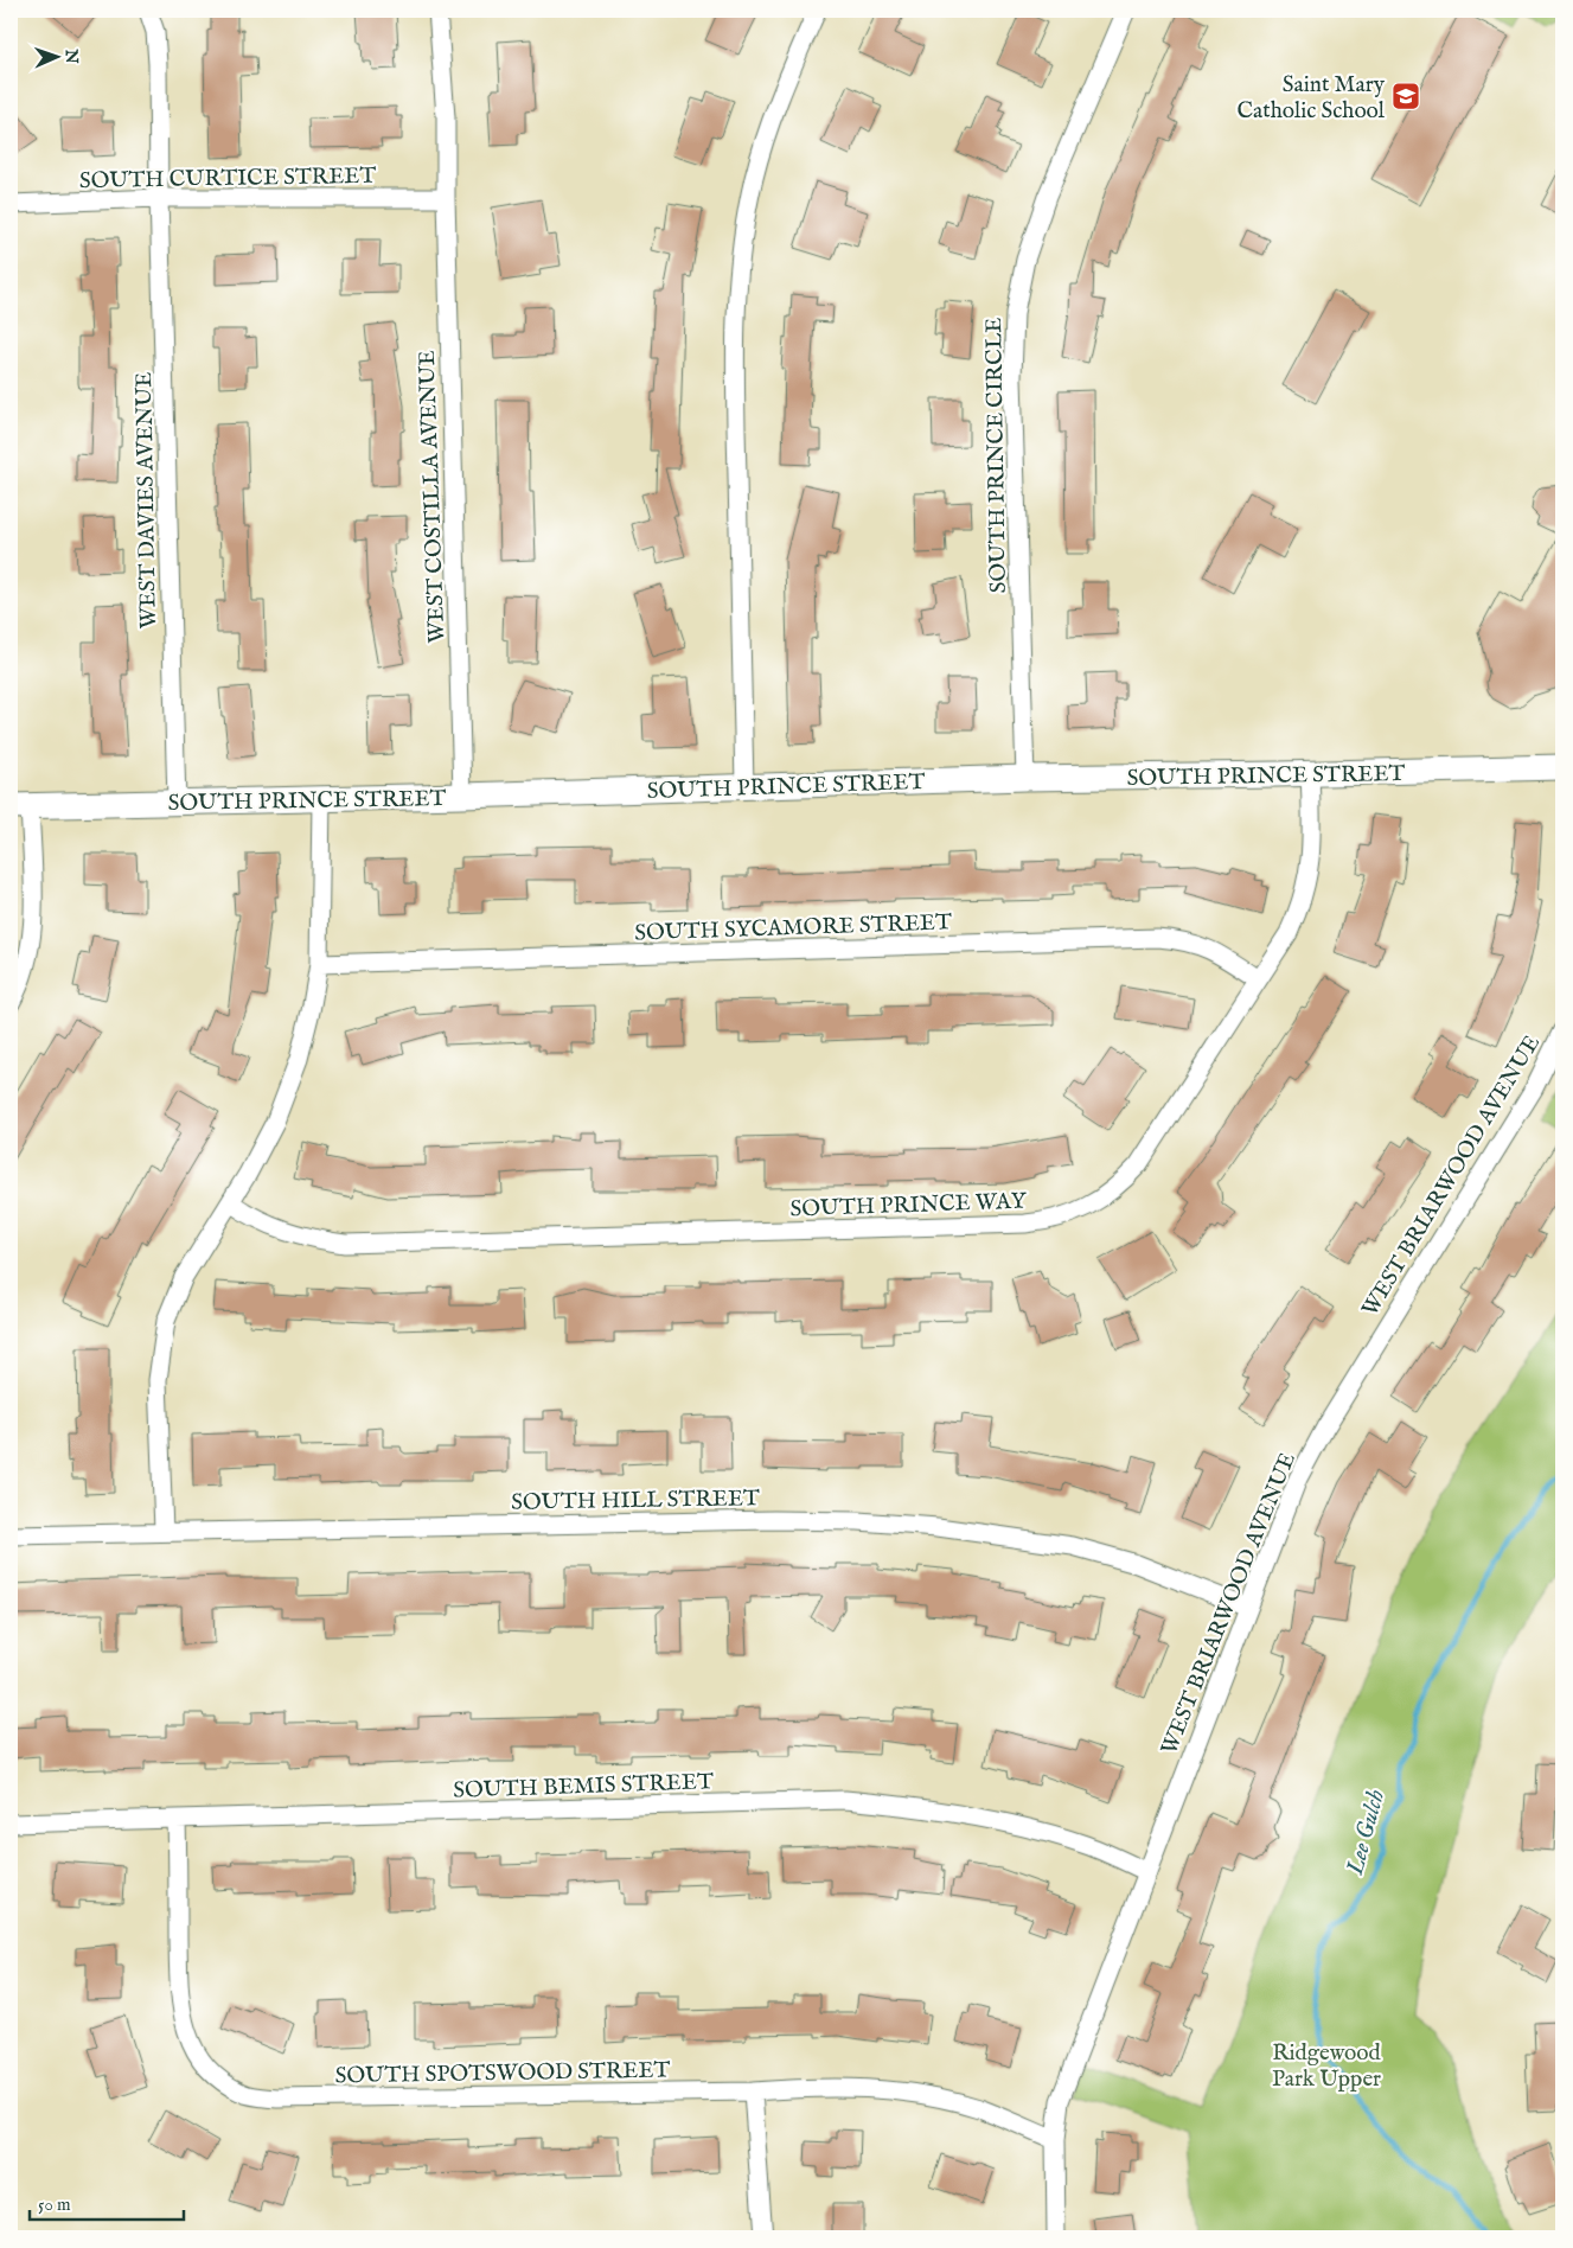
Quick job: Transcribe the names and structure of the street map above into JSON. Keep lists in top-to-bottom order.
{
  "streets": {
    "street": [
      "SOUTH CURTICE STREET",
      "SOUTH PRINCE CIRCLE",
      "WEST COSTILLA AVENUE",
      "WEST DAVIES AVENUE",
      "SOUTH PRINCE STREET",
      "SOUTH SYCAMORE STREET",
      "WEST BRIARWOOD AVENUE",
      "SOUTH PRINCE WAY",
      "SOUTH HILL STREET",
      "SOUTH BEMIS STREET",
      "SOUTH SPOTSWOOD STREET"
    ]
  },
  "crossings": [
    ["SOUTH CURTICE STREET", "WEST COSTILLA AVENUE"],
    ["SOUTH CURTICE STREET", "WEST DAVIES AVENUE"],
    ["SOUTH PRINCE CIRCLE", "SOUTH PRINCE STREET"],
    ["WEST COSTILLA AVENUE", "SOUTH PRINCE STREET"],
    ["WEST DAVIES AVENUE", "SOUTH PRINCE STREET"],
    ["SOUTH PRINCE STREET", "SOUTH PRINCE WAY"],
    ["SOUTH SYCAMORE STREET", "SOUTH PRINCE WAY"],
    ["WEST BRIARWOOD AVENUE", "SOUTH HILL STREET"],
    ["WEST BRIARWOOD AVENUE", "SOUTH BEMIS STREET"],
    ["WEST BRIARWOOD AVENUE", "SOUTH SPOTSWOOD STREET"],
    ["SOUTH BEMIS STREET", "SOUTH SPOTSWOOD STREET"]
  ],
  "water": ["Lee Gulch"],
  "parks": ["Ridgewood Park Upper"],
  "places": {
    "school or university": ["Saint Mary Catholic School"]
  },
  "scale_bar": "50 m",
  "north": "right"
}
